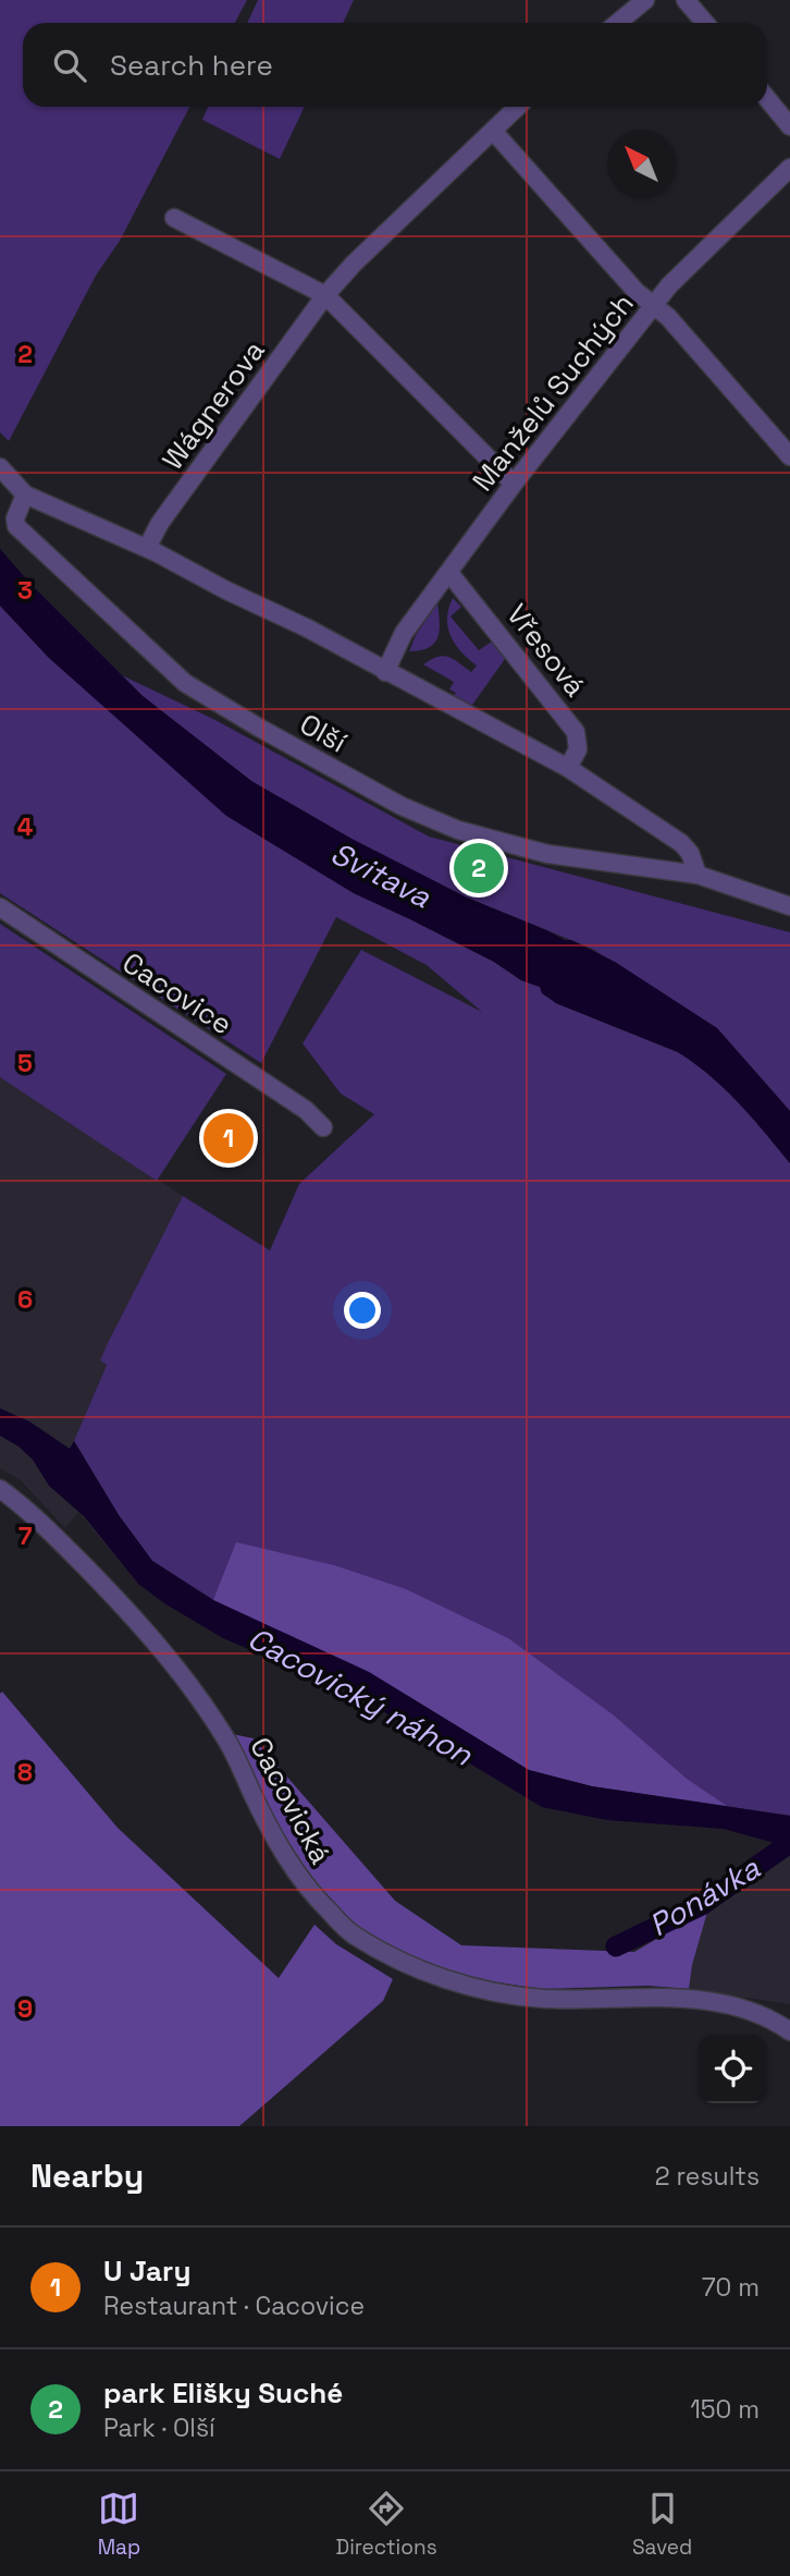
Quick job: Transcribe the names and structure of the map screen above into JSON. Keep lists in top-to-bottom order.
{
  "streets": {
    "street": [
      "Manželů Suchých",
      "Wágnerova",
      "Vřesová",
      "Olší",
      "Cacovice",
      "Cacovická"
    ]
  },
  "crossings": [
    ["Manželů Suchých", "Vřesová"]
  ],
  "water": ["Svitava", "Cacovický náhon", "Ponávka"],
  "north": "top left",
  "page": {
    "search": "Search here",
    "pins": ["2", "1"],
    "heading": ["Nearby", "2 results"],
    "list": [
      {
        "mark": "1",
        "name": "U Jary",
        "note": "Restaurant · Cacovice",
        "value": "70 m"
      },
      {
        "mark": "2",
        "name": "park Elišky Suché",
        "note": "Park · Olší",
        "value": "150 m"
      }
    ],
    "nav": ["Map", "Directions", "Saved"]
  },
  "grid": {
    "rows": [
      "2",
      "3",
      "4",
      "5",
      "6",
      "7",
      "8",
      "9"
    ]
  }
}
